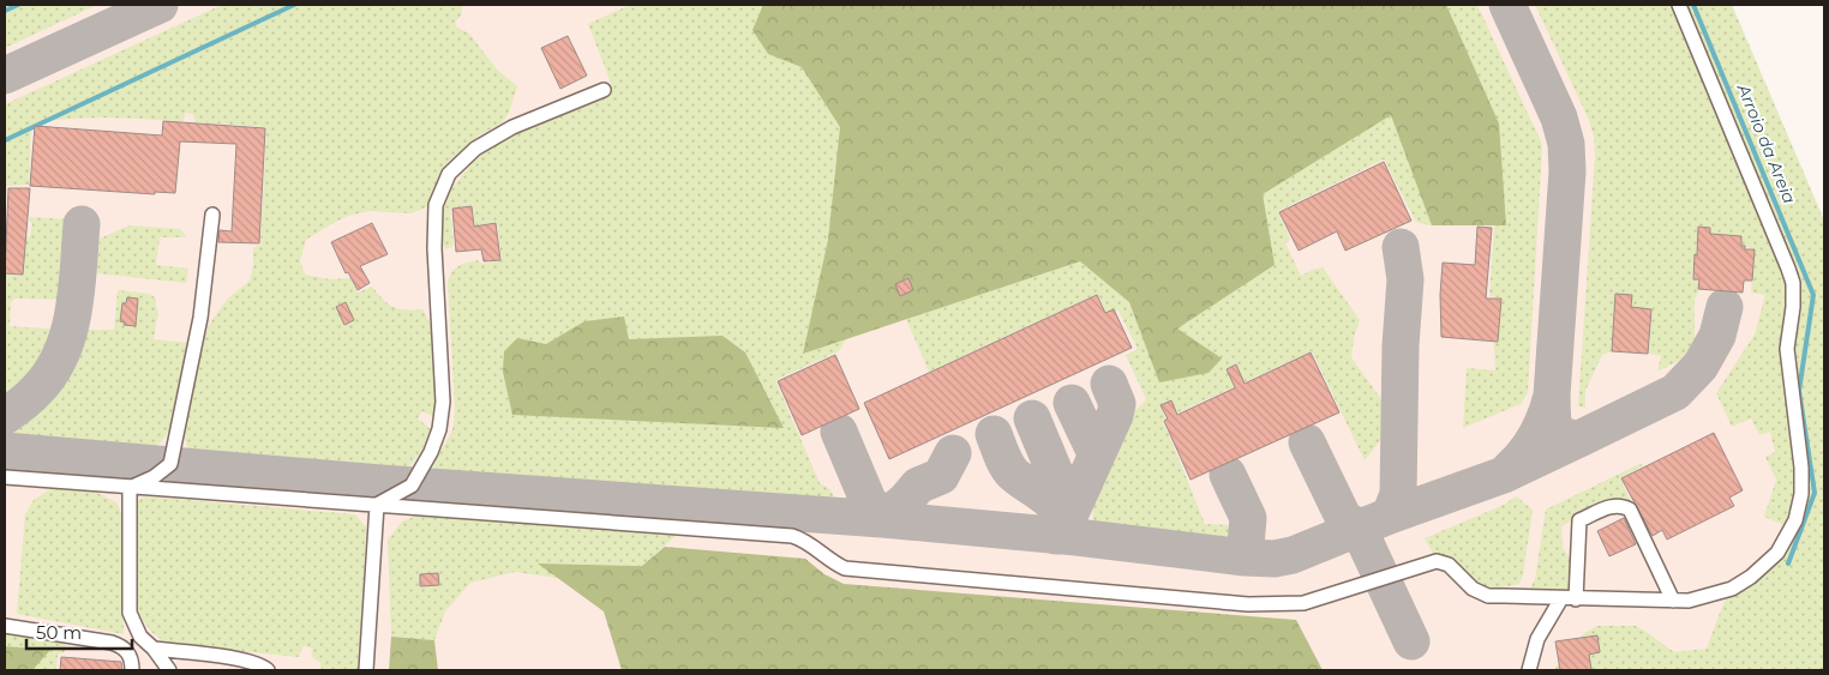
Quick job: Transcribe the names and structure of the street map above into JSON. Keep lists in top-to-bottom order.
{
  "water": ["Arroio da Areia"],
  "scale_bar": "50 m"
}
